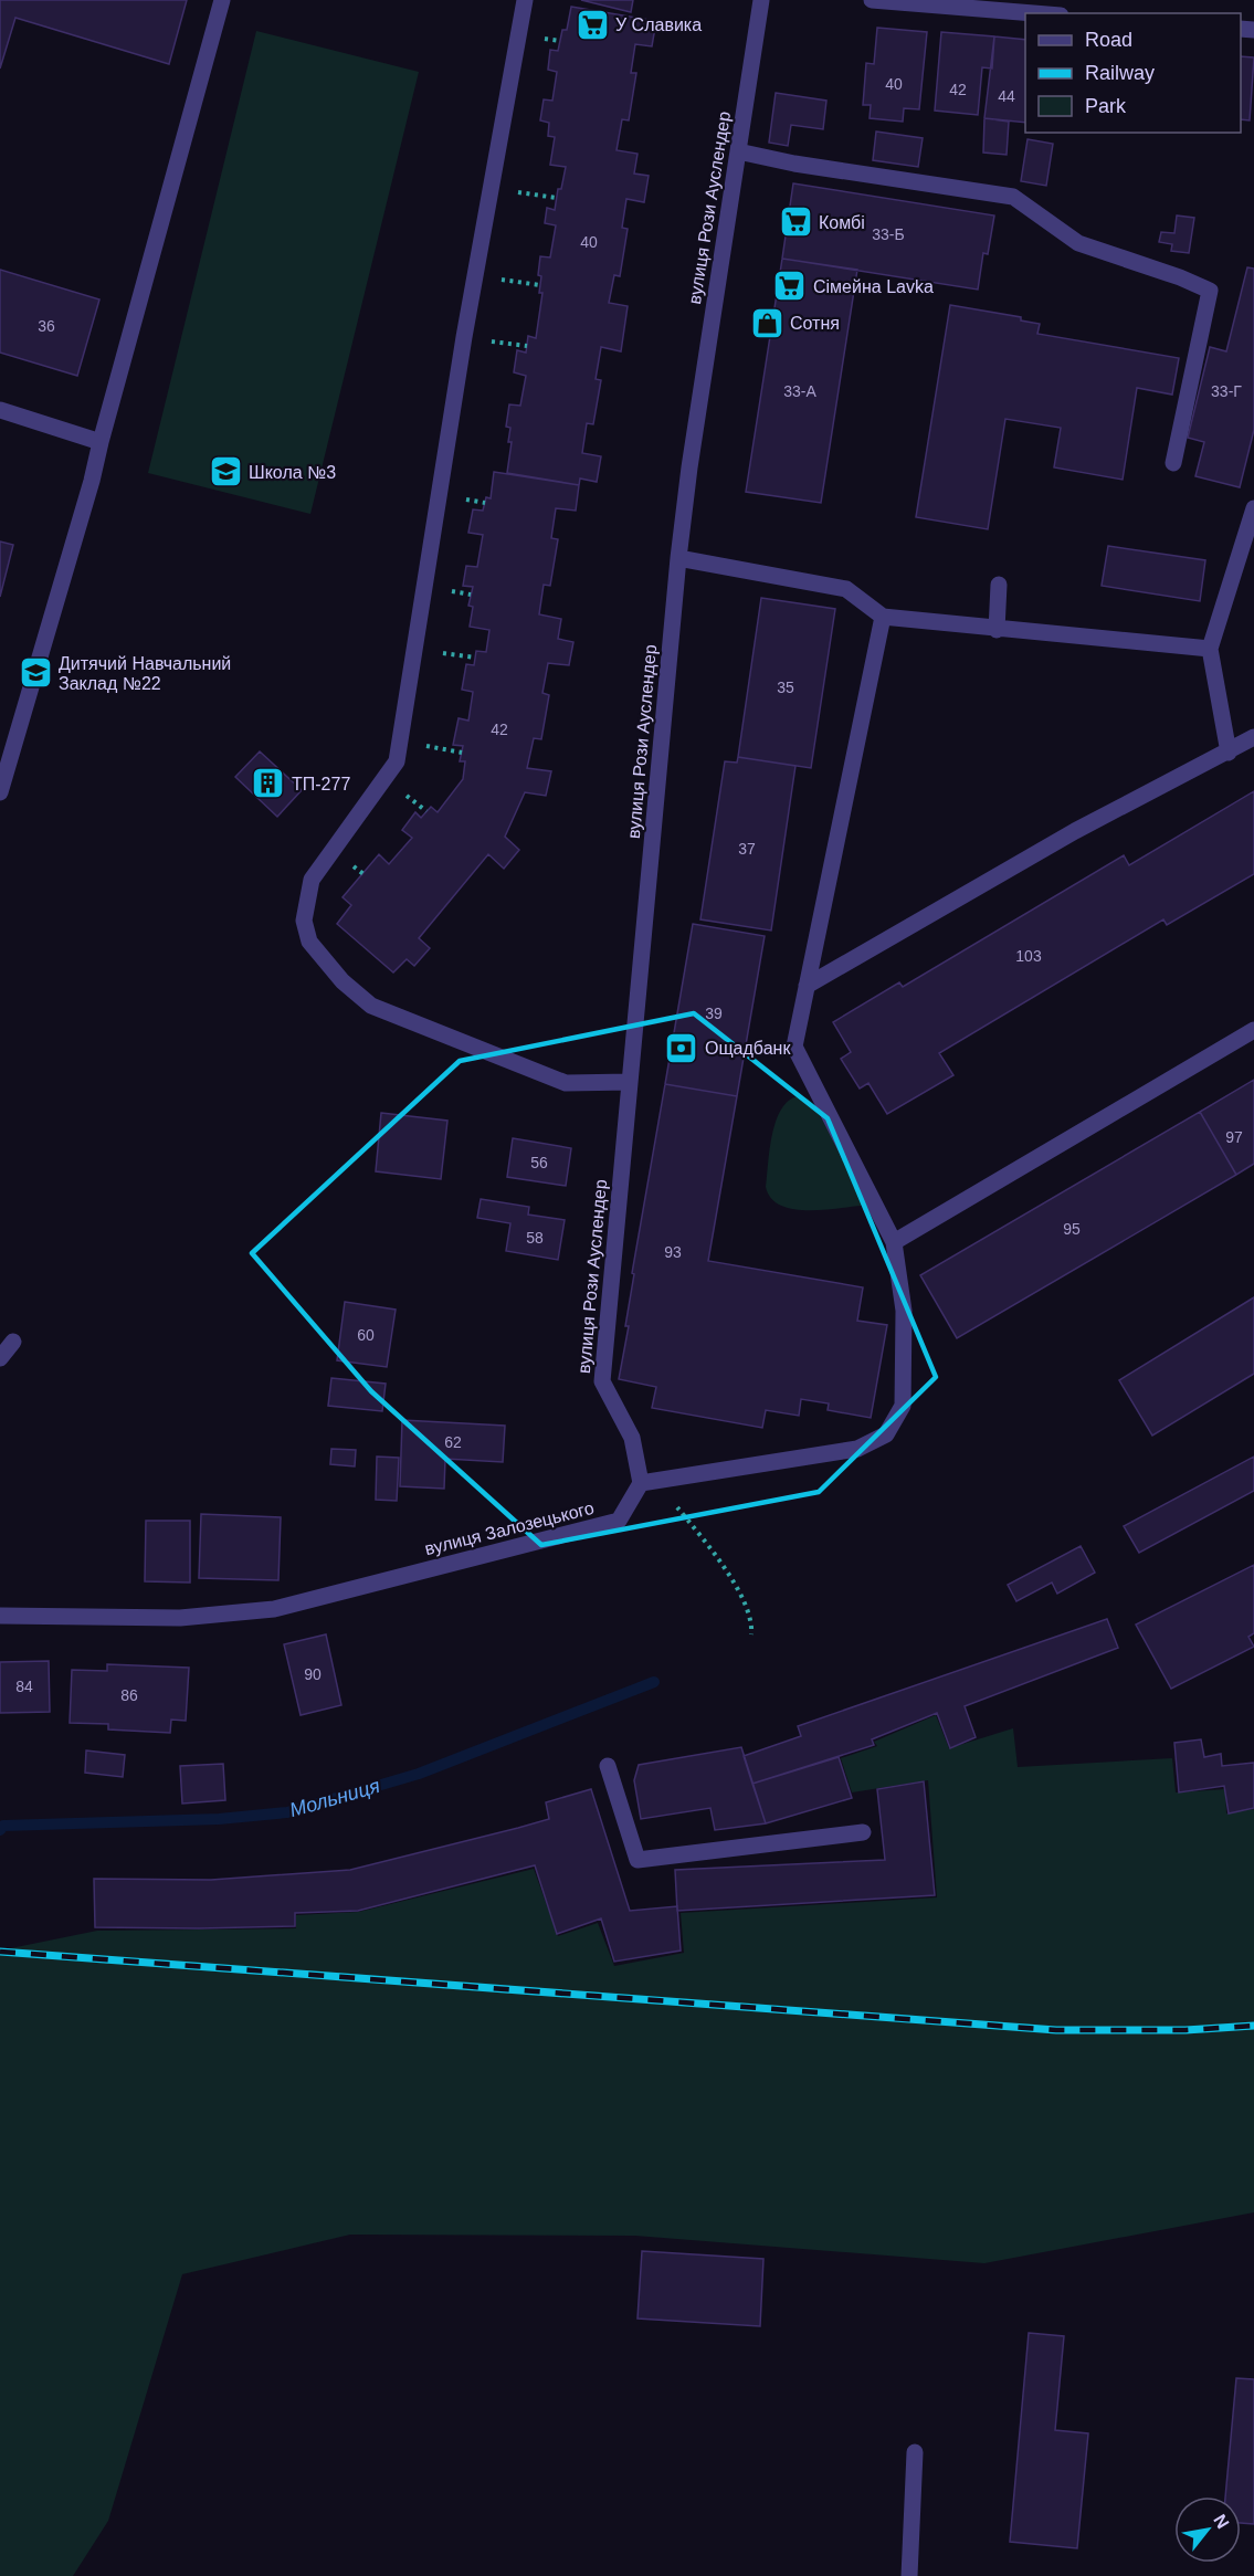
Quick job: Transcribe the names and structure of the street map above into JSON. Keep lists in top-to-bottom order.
{
  "streets": {
    "street": ["вулиця Рози Ауслендер", "вулиця Залозецького"]
  },
  "crossings": [
    ["вулиця Рози Ауслендер", "вулиця Залозецького"]
  ],
  "water": ["Мольниця"],
  "places": {
    "supermarket": ["У Славика", "Комбі", "Сімейна Lavka"],
    "shop": ["Сотня"],
    "school or university": ["Школа №3", "Дитячий Навчальний Заклад №22"],
    "building": ["ТП-277"],
    "bank": ["Ощадбанк"]
  },
  "house_numbers": [
    "40",
    "42",
    "44",
    "33-Б",
    "40",
    "36",
    "33-А",
    "33-Г",
    "35",
    "42",
    "37",
    "103",
    "39",
    "97",
    "56",
    "95",
    "58",
    "93",
    "60",
    "62",
    "90",
    "84",
    "86"
  ],
  "legend": ["Road", "Railway", "Park"],
  "north": "top right"
}
